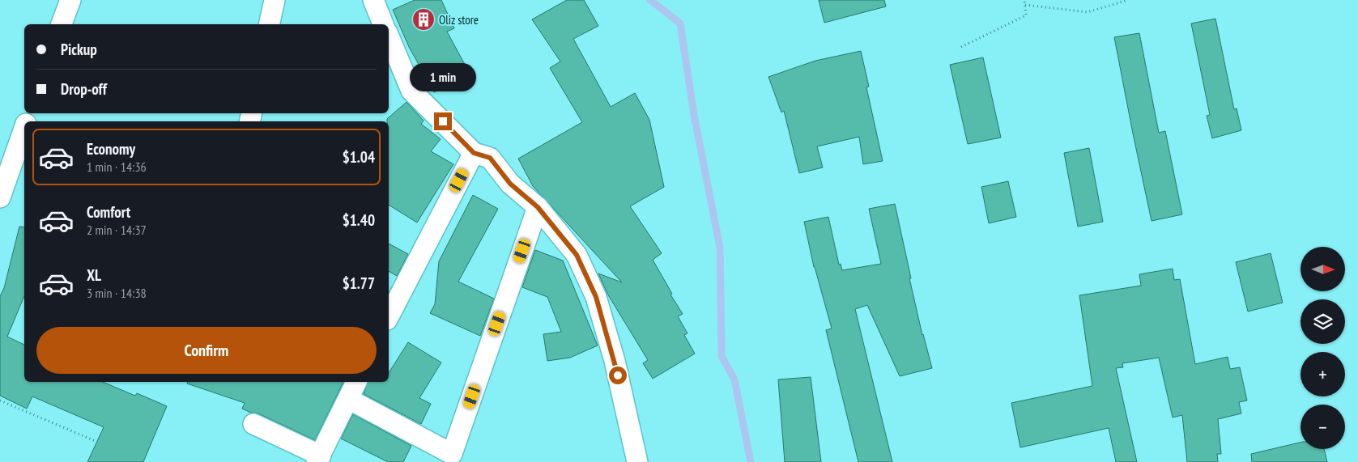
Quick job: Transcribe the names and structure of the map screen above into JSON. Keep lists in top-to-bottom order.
{
  "places": {
    "building": ["Oliz store"]
  },
  "north": "right",
  "page": {
    "banner": ["Pickup", "Drop-off"],
    "bubble": "1 min",
    "list": [
      {
        "name": "Economy",
        "note": "1 min · 14:36",
        "value": "$1.04"
      },
      {
        "name": "Comfort",
        "note": "2 min · 14:37",
        "value": "$1.40"
      },
      {
        "name": "XL",
        "note": "3 min · 14:38",
        "value": "$1.77"
      }
    ],
    "map_buttons": ["+", "−"],
    "buttons": "Confirm"
  }
}
